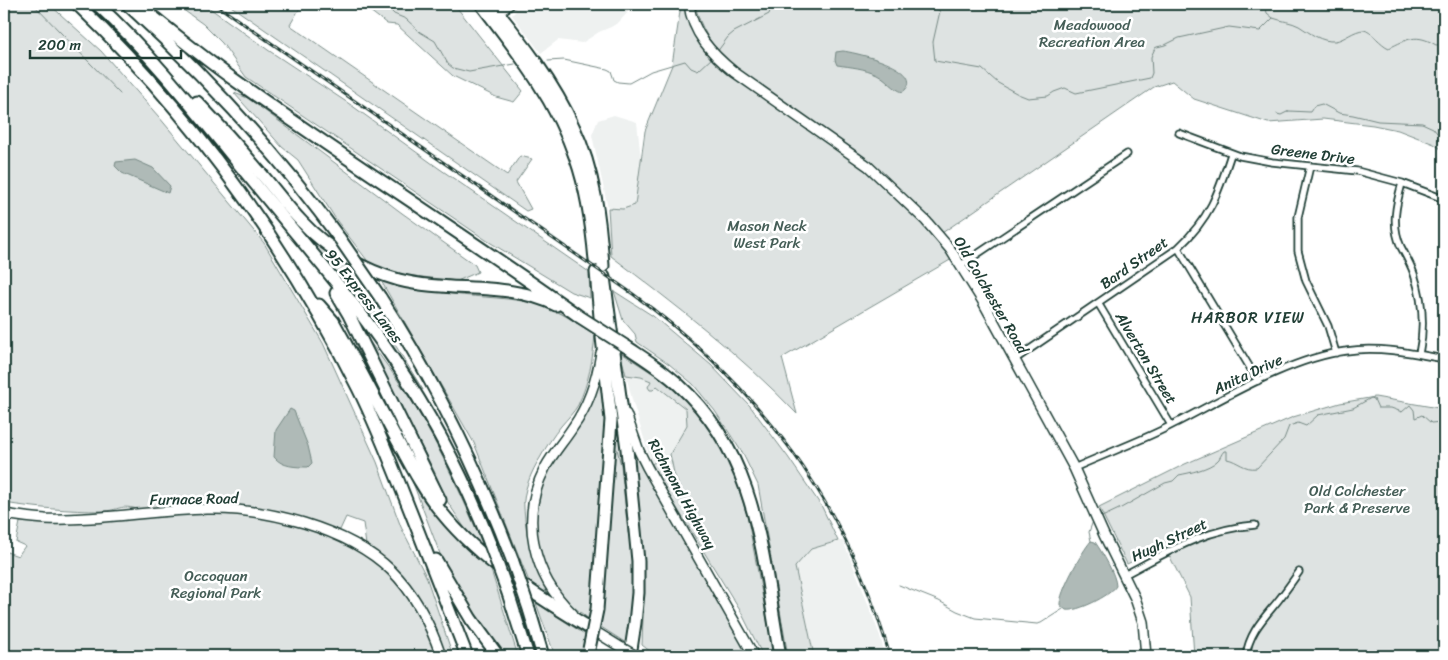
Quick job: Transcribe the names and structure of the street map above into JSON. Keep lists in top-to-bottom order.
{
  "streets": {
    "highway": ["95 Express Lanes", "Richmond Highway"],
    "main road": ["Old Colchester Road", "Furnace Road"],
    "street": [
      "Greene Drive",
      "Bard Street",
      "Alverton Street",
      "Anita Drive",
      "Hugh Street"
    ]
  },
  "crossings": [
    ["Greene Drive", "Bard Street"],
    ["Bard Street", "Old Colchester Road"],
    ["Bard Street", "Alverton Street"],
    ["Old Colchester Road", "Anita Drive"],
    ["Old Colchester Road", "Hugh Street"],
    ["Alverton Street", "Anita Drive"]
  ],
  "districts": ["HARBOR VIEW"],
  "parks": [
    "Meadowood Recreation Area",
    "Mason Neck West Park",
    "Old Colchester Park & Preserve",
    "Occoquan Regional Park"
  ],
  "scale_bar": "200 m"
}
